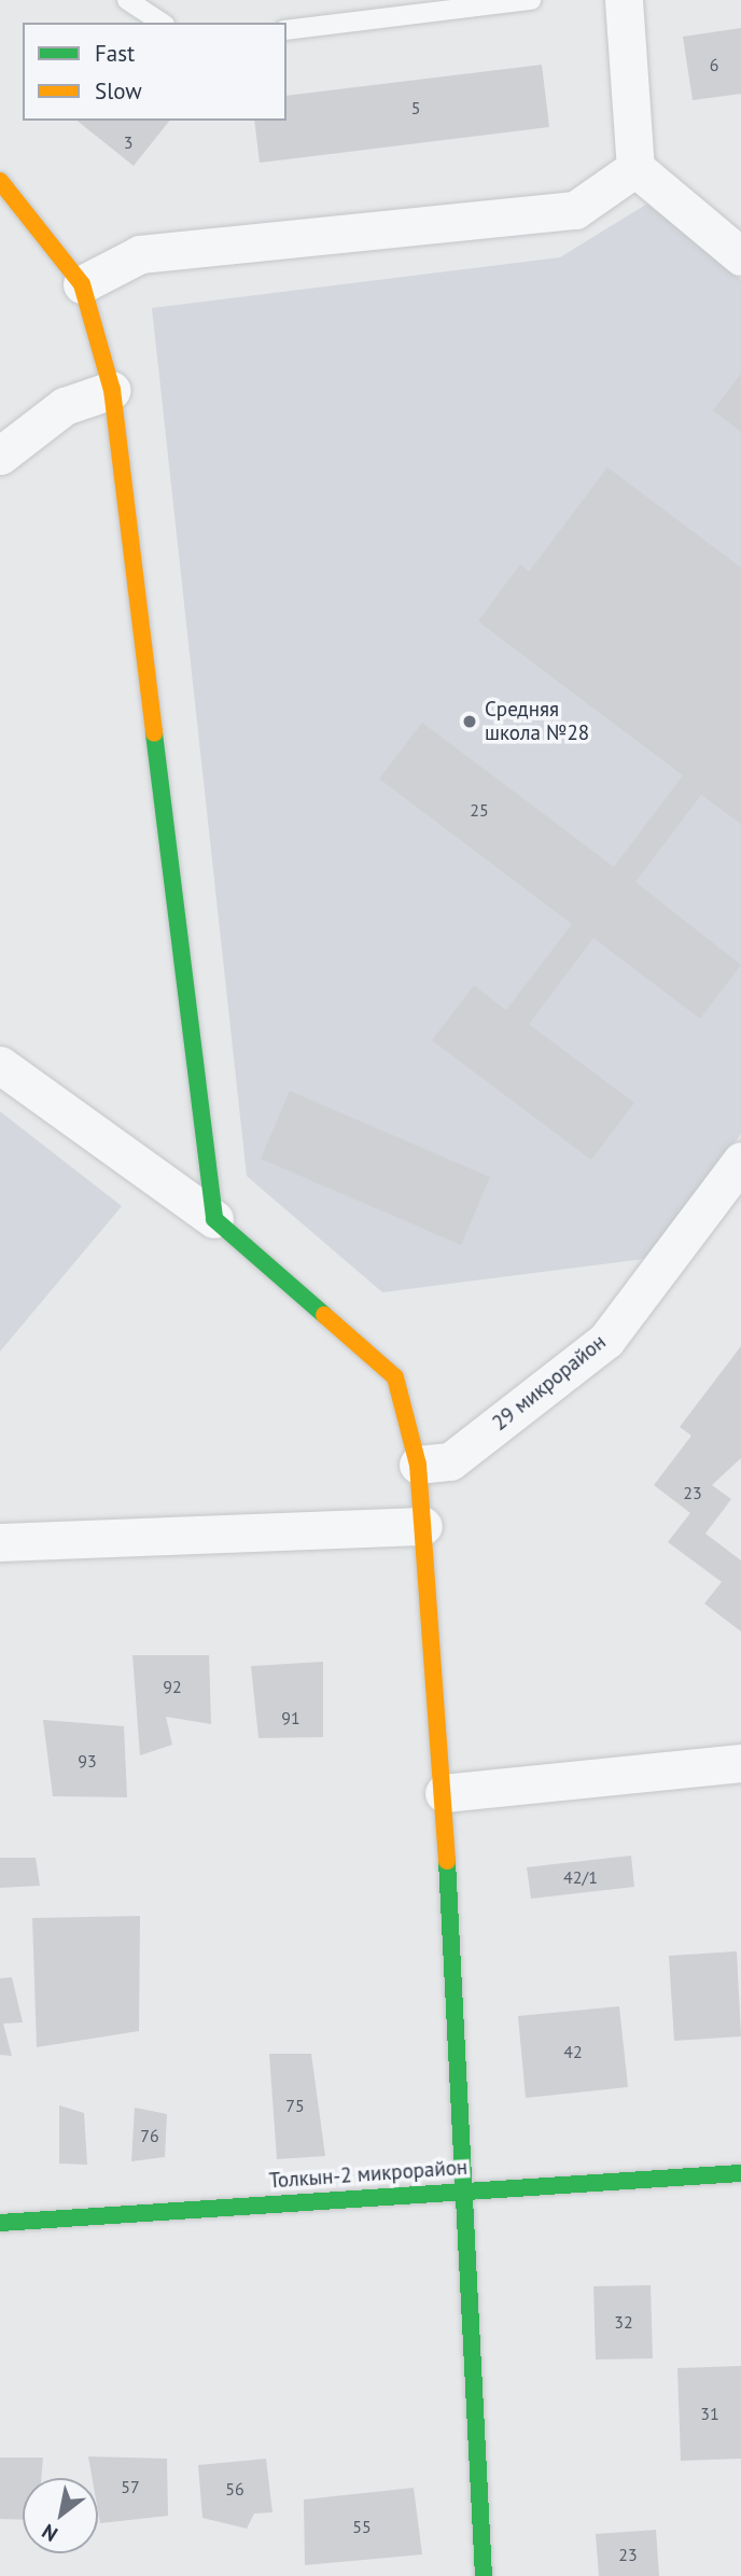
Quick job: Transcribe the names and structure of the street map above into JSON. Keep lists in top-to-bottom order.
{
  "streets": {
    "street": ["29 микрорайон", "Толкын-2 микрорайон"]
  },
  "places": ["Средняя школа №28"],
  "house_numbers": [
    "6",
    "5",
    "3",
    "25",
    "23",
    "92",
    "91",
    "93",
    "42/1",
    "42",
    "75",
    "76",
    "32",
    "31",
    "57",
    "56",
    "55",
    "23"
  ],
  "legend": ["Fast", "Slow"],
  "north": "bottom left"
}
